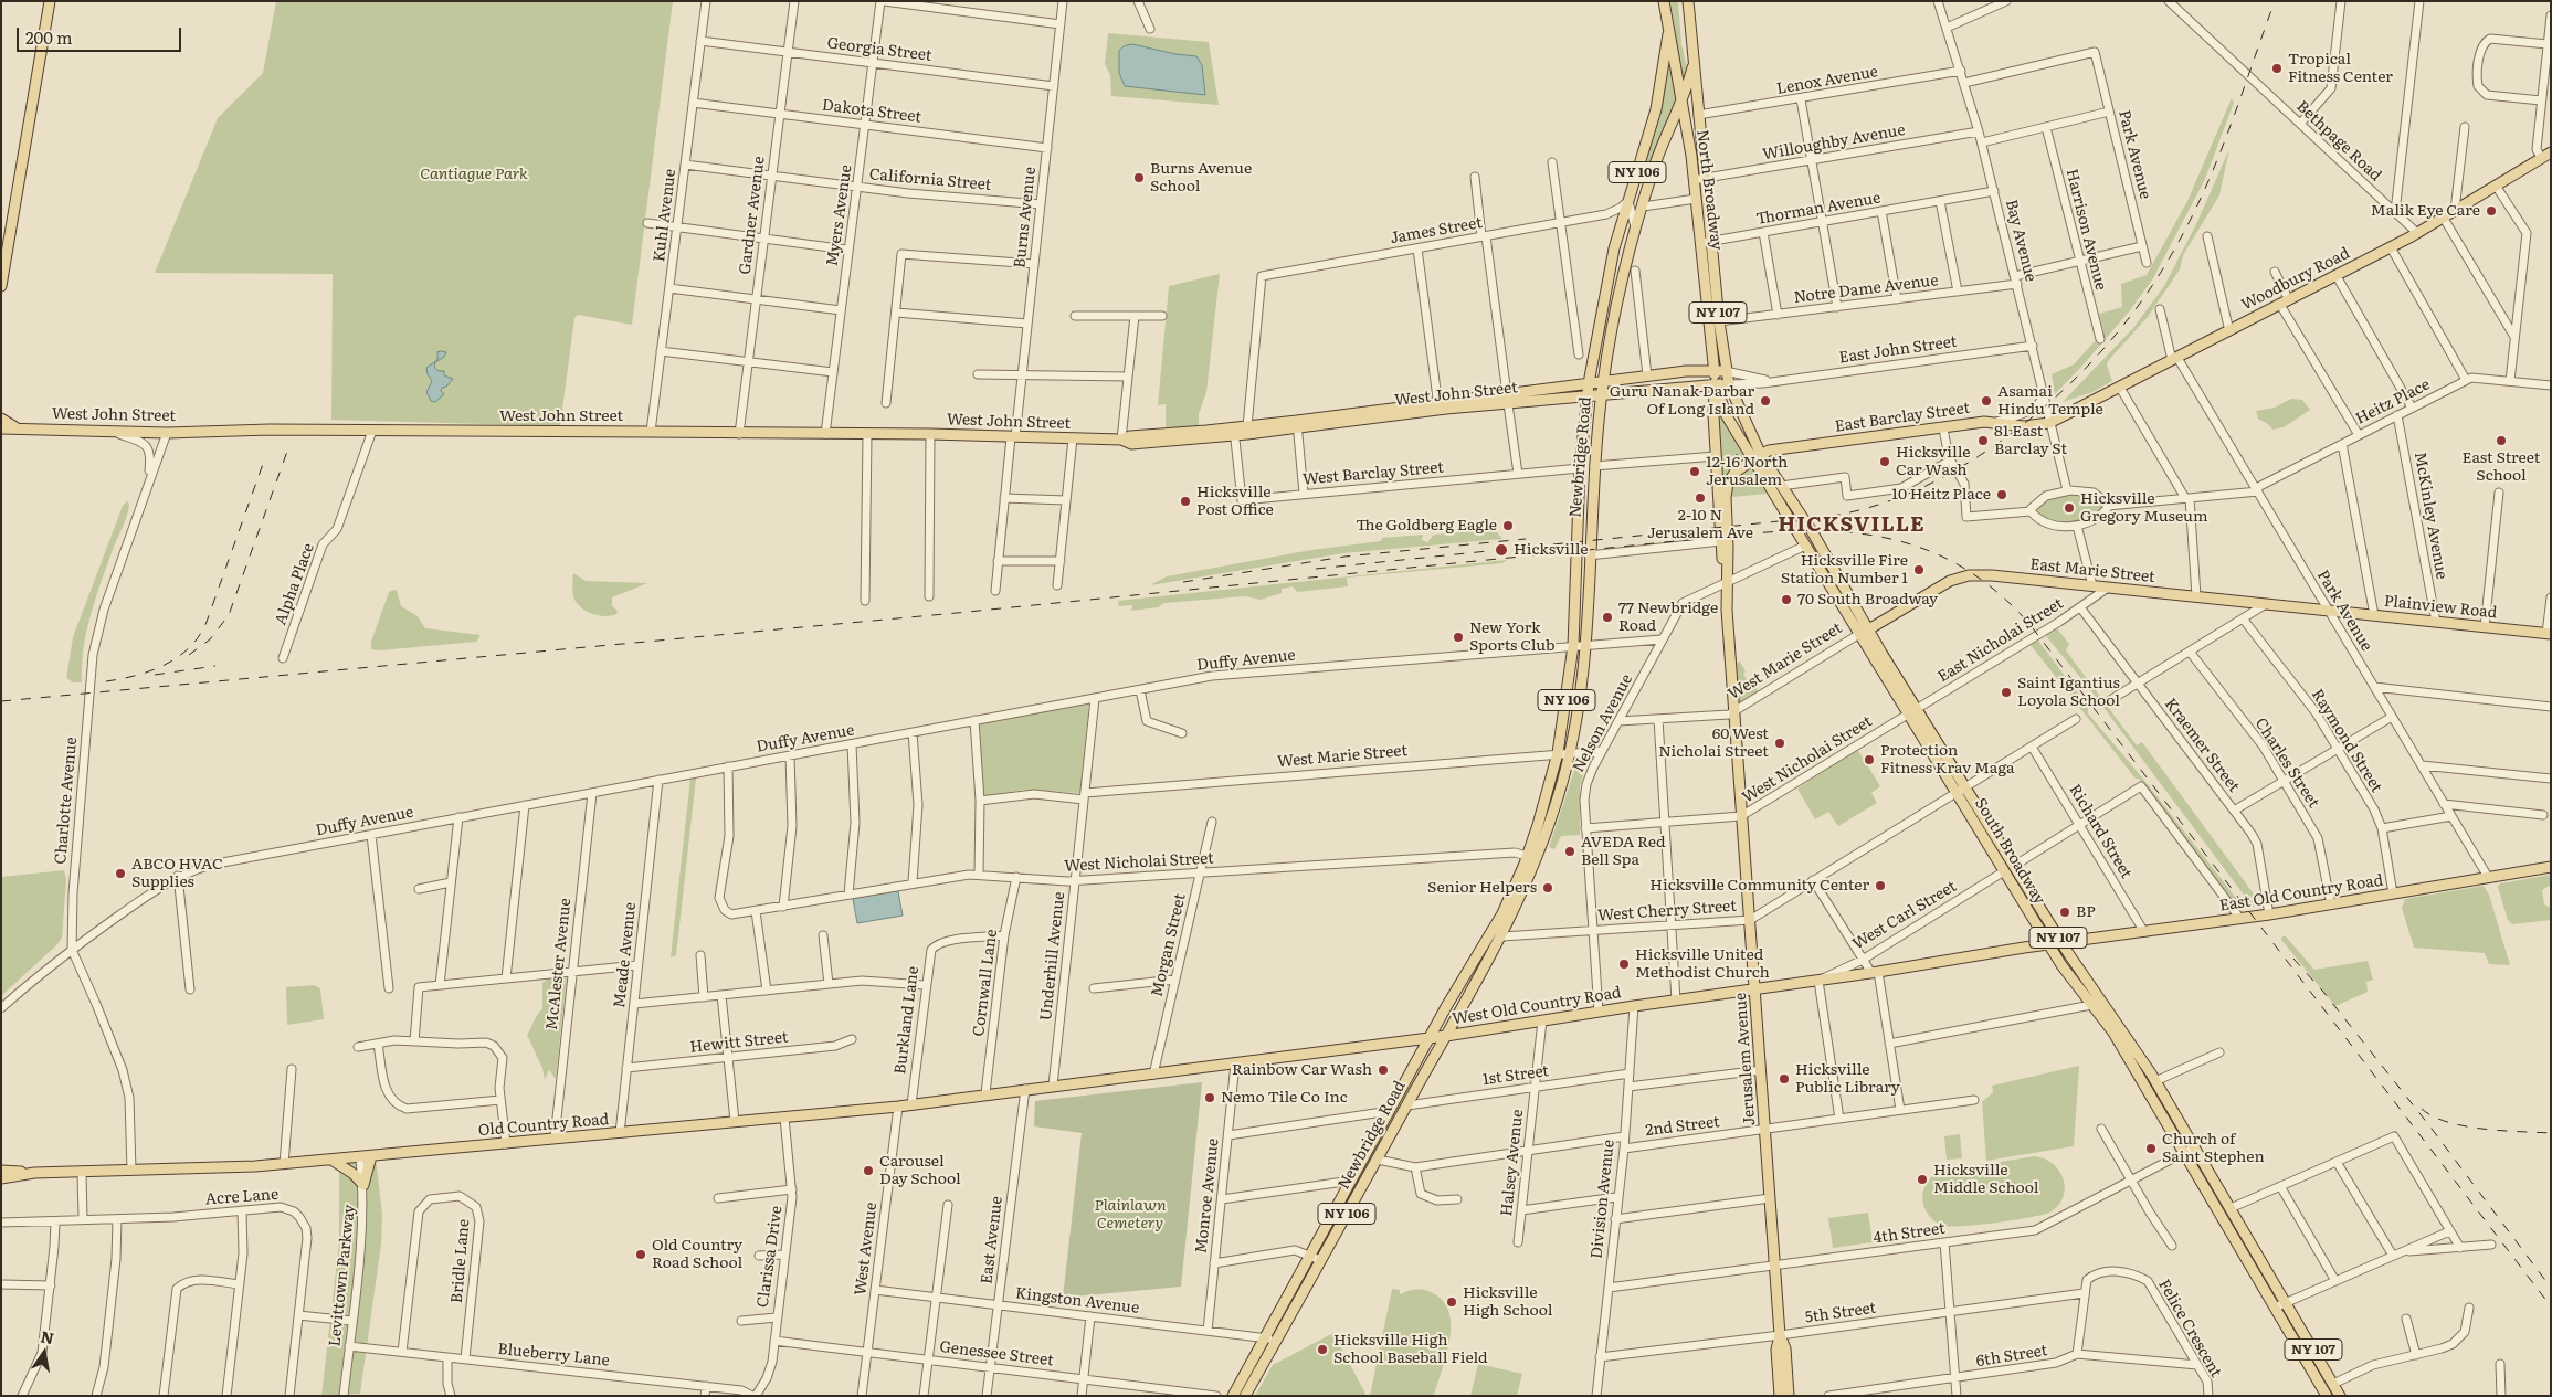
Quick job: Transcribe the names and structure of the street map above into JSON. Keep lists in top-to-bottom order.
{
  "streets": {
    "main road": [
      "NY 106",
      "North Broadway",
      "Woodbury Road",
      "NY 107",
      "West John Street",
      "East Barclay Street",
      "Newbridge Road",
      "East Marie Street",
      "Plainview Road",
      "South Broadway",
      "East Old Country Road",
      "West Old Country Road",
      "Jerusalem Avenue",
      "Old Country Road"
    ],
    "street": [
      "Georgia Street",
      "Lenox Avenue",
      "Dakota Street",
      "Bethpage Road",
      "Willoughby Avenue",
      "Park Avenue",
      "California Street",
      "Thorman Avenue",
      "Kuhl Avenue",
      "Gardner Avenue",
      "Myers Avenue",
      "Burns Avenue",
      "Harrison Avenue",
      "James Street",
      "Bay Avenue",
      "Notre Dame Avenue",
      "East John Street",
      "Heitz Place",
      "West Barclay Street",
      "McKinley Avenue",
      "Alpha Place",
      "East Nicholai Street",
      "Duffy Avenue",
      "West Marie Street",
      "Nelson Avenue",
      "Raymond Street",
      "Kraemer Street",
      "West Nicholai Street",
      "Charles Street",
      "Charlotte Avenue",
      "Richard Street",
      "West Cherry Street",
      "West Carl Street",
      "Morgan Street",
      "Meade Avenue",
      "Underhill Avenue",
      "McAlester Avenue",
      "Cornwall Lane",
      "Burkland Lane",
      "Hewitt Street",
      "1st Street",
      "2nd Street",
      "Halsey Avenue",
      "Monroe Avenue",
      "Acre Lane",
      "Division Avenue",
      "4th Street",
      "East Avenue",
      "West Avenue",
      "Clarissa Drive",
      "Bridle Lane",
      "Levittown Parkway",
      "Kingston Avenue",
      "5th Street",
      "Felice Crescent",
      "Genessee Street",
      "Blueberry Lane",
      "6th Street"
    ]
  },
  "crossings": [
    ["Georgia Street", "Kuhl Avenue"],
    ["Georgia Street", "Gardner Avenue"],
    ["Georgia Street", "Myers Avenue"],
    ["Georgia Street", "Burns Avenue"],
    ["Lenox Avenue", "North Broadway"],
    ["Lenox Avenue", "Bay Avenue"],
    ["Dakota Street", "Kuhl Avenue"],
    ["Dakota Street", "Gardner Avenue"],
    ["Dakota Street", "Myers Avenue"],
    ["Dakota Street", "Burns Avenue"],
    ["Bethpage Road", "Woodbury Road"],
    ["Willoughby Avenue", "North Broadway"],
    ["Willoughby Avenue", "Bay Avenue"],
    ["Park Avenue", "Bay Avenue"],
    ["Park Avenue", "Woodbury Road"],
    ["Park Avenue", "Notre Dame Avenue"],
    ["Park Avenue", "Heitz Place"],
    ["Park Avenue", "East Marie Street"],
    ["Park Avenue", "Plainview Road"],
    ["Park Avenue", "East Old Country Road"],
    ["NY 106", "North Broadway"],
    ["NY 106", "James Street"],
    ["NY 106", "West John Street"],
    ["NY 106", "Newbridge Road"],
    ["NY 106", "West Barclay Street"],
    ["NY 106", "Duffy Avenue"],
    ["NY 106", "West Marie Street"],
    ["NY 106", "West Nicholai Street"],
    ["NY 106", "West Cherry Street"],
    ["NY 106", "West Old Country Road"],
    ["California Street", "Kuhl Avenue"],
    ["California Street", "Gardner Avenue"],
    ["California Street", "Myers Avenue"],
    ["California Street", "Burns Avenue"],
    ["North Broadway", "Thorman Avenue"],
    ["North Broadway", "Notre Dame Avenue"],
    ["North Broadway", "East John Street"],
    ["North Broadway", "West John Street"],
    ["North Broadway", "Newbridge Road"],
    ["North Broadway", "South Broadway"],
    ["North Broadway", "Jerusalem Avenue"],
    ["Thorman Avenue", "Bay Avenue"],
    ["Kuhl Avenue", "West John Street"],
    ["Gardner Avenue", "West John Street"],
    ["Myers Avenue", "West John Street"],
    ["Burns Avenue", "West John Street"],
    ["Harrison Avenue", "Notre Dame Avenue"],
    ["James Street", "West John Street"],
    ["Bay Avenue", "Woodbury Road"],
    ["Bay Avenue", "Notre Dame Avenue"],
    ["Bay Avenue", "East John Street"],
    ["Bay Avenue", "East Barclay Street"],
    ["Woodbury Road", "East Barclay Street"],
    ["NY 107", "South Broadway"],
    ["East John Street", "West John Street"],
    ["East John Street", "South Broadway"],
    ["West John Street", "Newbridge Road"],
    ["West John Street", "West Barclay Street"],
    ["West John Street", "Alpha Place"],
    ["West John Street", "Charlotte Avenue"],
    ["West John Street", "South Broadway"],
    ["West John Street", "Jerusalem Avenue"],
    ["Heitz Place", "McKinley Avenue"],
    ["East Barclay Street", "South Broadway"],
    ["East Barclay Street", "Jerusalem Avenue"],
    ["Newbridge Road", "Duffy Avenue"],
    ["Newbridge Road", "West Marie Street"],
    ["Newbridge Road", "West Old Country Road"],
    ["Newbridge Road", "1st Street"],
    ["Newbridge Road", "2nd Street"],
    ["Newbridge Road", "Kingston Avenue"],
    ["McKinley Avenue", "Plainview Road"],
    ["East Marie Street", "Plainview Road"],
    ["East Marie Street", "East Nicholai Street"],
    ["East Marie Street", "West Marie Street"],
    ["East Marie Street", "South Broadway"],
    ["East Nicholai Street", "Kraemer Street"],
    ["East Nicholai Street", "West Nicholai Street"],
    ["East Nicholai Street", "South Broadway"],
    ["Duffy Avenue", "Nelson Avenue"],
    ["Duffy Avenue", "West Nicholai Street"],
    ["Duffy Avenue", "Charlotte Avenue"],
    ["Duffy Avenue", "Meade Avenue"],
    ["Duffy Avenue", "Underhill Avenue"],
    ["Duffy Avenue", "McAlester Avenue"],
    ["West Marie Street", "Nelson Avenue"],
    ["West Marie Street", "South Broadway"],
    ["West Marie Street", "Underhill Avenue"],
    ["West Marie Street", "Jerusalem Avenue"],
    ["Nelson Avenue", "West Nicholai Street"],
    ["Nelson Avenue", "South Broadway"],
    ["Nelson Avenue", "West Cherry Street"],
    ["Nelson Avenue", "West Old Country Road"],
    ["Nelson Avenue", "Jerusalem Avenue"],
    ["Raymond Street", "East Old Country Road"],
    ["Kraemer Street", "East Old Country Road"],
    ["West Nicholai Street", "South Broadway"],
    ["West Nicholai Street", "Morgan Street"],
    ["West Nicholai Street", "Underhill Avenue"],
    ["West Nicholai Street", "Cornwall Lane"],
    ["West Nicholai Street", "Jerusalem Avenue"],
    ["Charles Street", "East Old Country Road"],
    ["Charlotte Avenue", "Old Country Road"],
    ["Richard Street", "East Old Country Road"],
    ["Richard Street", "West Cherry Street"],
    ["South Broadway", "East Old Country Road"],
    ["South Broadway", "West Cherry Street"],
    ["South Broadway", "West Carl Street"],
    ["South Broadway", "West Old Country Road"],
    ["South Broadway", "Jerusalem Avenue"],
    ["South Broadway", "4th Street"],
    ["East Old Country Road", "West Old Country Road"],
    ["West Cherry Street", "Jerusalem Avenue"],
    ["West Carl Street", "West Old Country Road"],
    ["Morgan Street", "West Old Country Road"],
    ["Meade Avenue", "Hewitt Street"],
    ["Meade Avenue", "Old Country Road"],
    ["Underhill Avenue", "West Old Country Road"],
    ["Underhill Avenue", "Old Country Road"],
    ["McAlester Avenue", "Old Country Road"],
    ["Cornwall Lane", "Burkland Lane"],
    ["Cornwall Lane", "Old Country Road"],
    ["West Old Country Road", "Jerusalem Avenue"],
    ["West Old Country Road", "Old Country Road"],
    ["West Old Country Road", "Halsey Avenue"],
    ["West Old Country Road", "Monroe Avenue"],
    ["West Old Country Road", "Division Avenue"],
    ["Burkland Lane", "Old Country Road"],
    ["Jerusalem Avenue", "2nd Street"],
    ["Jerusalem Avenue", "4th Street"],
    ["Jerusalem Avenue", "5th Street"],
    ["1st Street", "Halsey Avenue"],
    ["1st Street", "Division Avenue"],
    ["Old Country Road", "East Avenue"],
    ["Old Country Road", "West Avenue"],
    ["Old Country Road", "Clarissa Drive"],
    ["2nd Street", "Halsey Avenue"],
    ["2nd Street", "Division Avenue"],
    ["Monroe Avenue", "Kingston Avenue"],
    ["Division Avenue", "4th Street"],
    ["Division Avenue", "5th Street"],
    ["East Avenue", "Kingston Avenue"],
    ["East Avenue", "Genessee Street"],
    ["West Avenue", "Kingston Avenue"],
    ["West Avenue", "Genessee Street"],
    ["Clarissa Drive", "Genessee Street"],
    ["Clarissa Drive", "Blueberry Lane"],
    ["Bridle Lane", "Blueberry Lane"],
    ["Levittown Parkway", "Blueberry Lane"],
    ["5th Street", "Felice Crescent"],
    ["Felice Crescent", "6th Street"]
  ],
  "districts": ["HICKSVILLE"],
  "parks": ["Cantiague Park", "Plainlawn Cemetery"],
  "places": [
    "Tropical Fitness Center",
    "Burns Avenue School",
    "Malik Eye Care",
    "Guru Nanak Darbar Of Long Island",
    "Asamai Hindu Temple",
    "81 East Barclay St",
    "East Street School",
    "Hicksville Car Wash",
    "12-16 North Jerusalem",
    "10 Heitz Place",
    "2-10 N Jerusalem Ave",
    "Hicksville Post Office",
    "Hicksville Gregory Museum",
    "The Goldberg Eagle",
    "Hicksville",
    "Hicksville Fire Station Number 1",
    "70 South Broadway",
    "77 Newbridge Road",
    "New York Sports Club",
    "Saint Igantius Loyola School",
    "60 West Nicholai Street",
    "Protection Fitness Krav Maga",
    "AVEDA Red Bell Spa",
    "ABCO HVAC Supplies",
    "Hicksville Community Center",
    "Senior Helpers",
    "BP",
    "Hicksville United Methodist Church",
    "Rainbow Car Wash",
    "Hicksville Public Library",
    "Nemo Tile Co Inc",
    "Church of Saint Stephen",
    "Carousel Day School",
    "Hicksville Middle School",
    "Old Country Road School",
    "Hicksville High School",
    "Hicksville High School Baseball Field"
  ],
  "scale_bar": "200 m",
  "north": "top"
}
